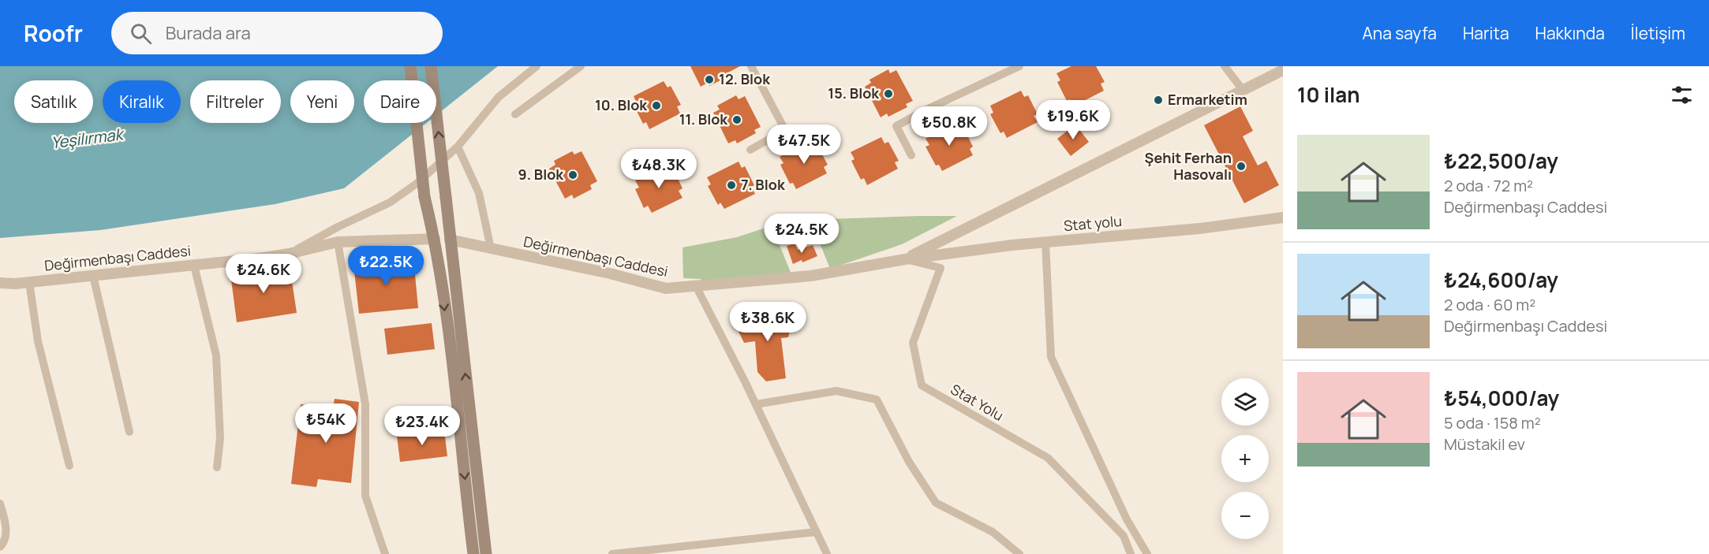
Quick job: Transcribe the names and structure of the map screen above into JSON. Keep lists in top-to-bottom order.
{
  "streets": {
    "street": ["Stat yolu", "Değirmenbaşı Caddesi", "Stat Yolu"]
  },
  "crossings": [
    ["Stat yolu", "Değirmenbaşı Caddesi"],
    ["Stat yolu", "Stat Yolu"],
    ["Değirmenbaşı Caddesi", "Stat Yolu"]
  ],
  "water": ["Yeşilırmak"],
  "places": [
    "12. Blok",
    "15. Blok",
    "Ermarketim",
    "10. Blok",
    "11. Blok",
    "Şehit Ferhan Hasovalı",
    "9. Blok",
    "7. Blok"
  ],
  "page": {
    "header": "Roofr",
    "search": "Burada ara",
    "nav": [
      "Ana sayfa",
      "Harita",
      "Hakkında",
      "İletişim"
    ],
    "heading": "10 ilan",
    "chip": [
      "Satılık",
      "Kiralık",
      "Filtreler",
      "Yeni",
      "Daire"
    ],
    "price": [
      "₺19.6K",
      "₺50.8K",
      "₺47.5K",
      "₺48.3K",
      "₺24.5K",
      "₺22.5K",
      "₺24.6K",
      "₺38.6K",
      "₺54K",
      "₺23.4K"
    ],
    "list": [
      {
        "name": "₺22,500/ay",
        "note": "2 oda · 72 m² · Değirmenbaşı Caddesi"
      },
      {
        "name": "₺24,600/ay",
        "note": "2 oda · 60 m² · Değirmenbaşı Caddesi"
      },
      {
        "name": "₺54,000/ay",
        "note": "5 oda · 158 m² · Müstakil ev"
      }
    ],
    "map_buttons": ["+", "−"]
  }
}
